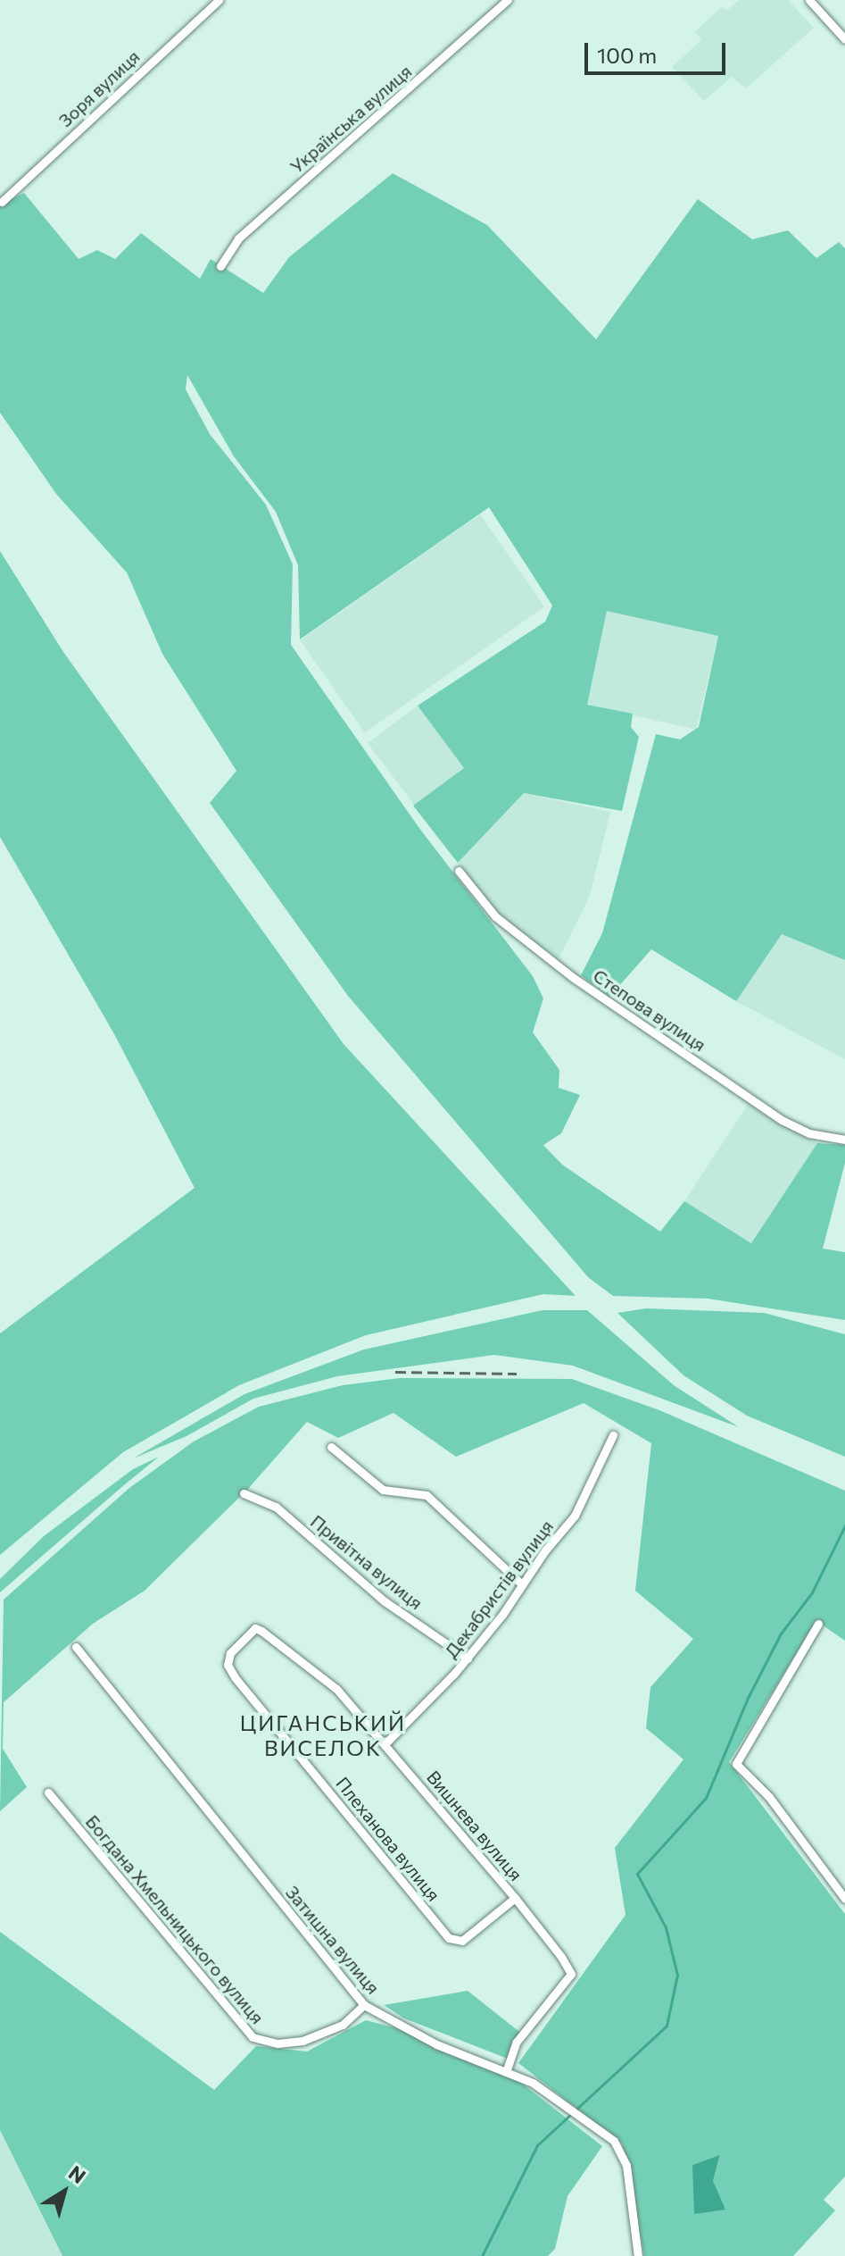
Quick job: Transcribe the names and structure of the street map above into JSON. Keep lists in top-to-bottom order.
{
  "streets": {
    "street": [
      "Зоря вулиця",
      "Українська вулиця",
      "Степова вулиця",
      "Привітна вулиця",
      "Декабристів вулиця",
      "Вишнева вулиця",
      "Плеханова вулиця",
      "Богдана Хмельницького вулиця",
      "Затишна вулиця"
    ]
  },
  "crossings": [
    ["Привітна вулиця", "Декабристів вулиця"],
    ["Декабристів вулиця", "Вишнева вулиця"],
    ["Вишнева вулиця", "Плеханова вулиця"],
    ["Вишнева вулиця", "Затишна вулиця"],
    ["Богдана Хмельницького вулиця", "Затишна вулиця"]
  ],
  "districts": ["ЦИГАНСЬКИЙ ВИСЕЛОК"],
  "scale_bar": "100 m",
  "north": "top right"
}
